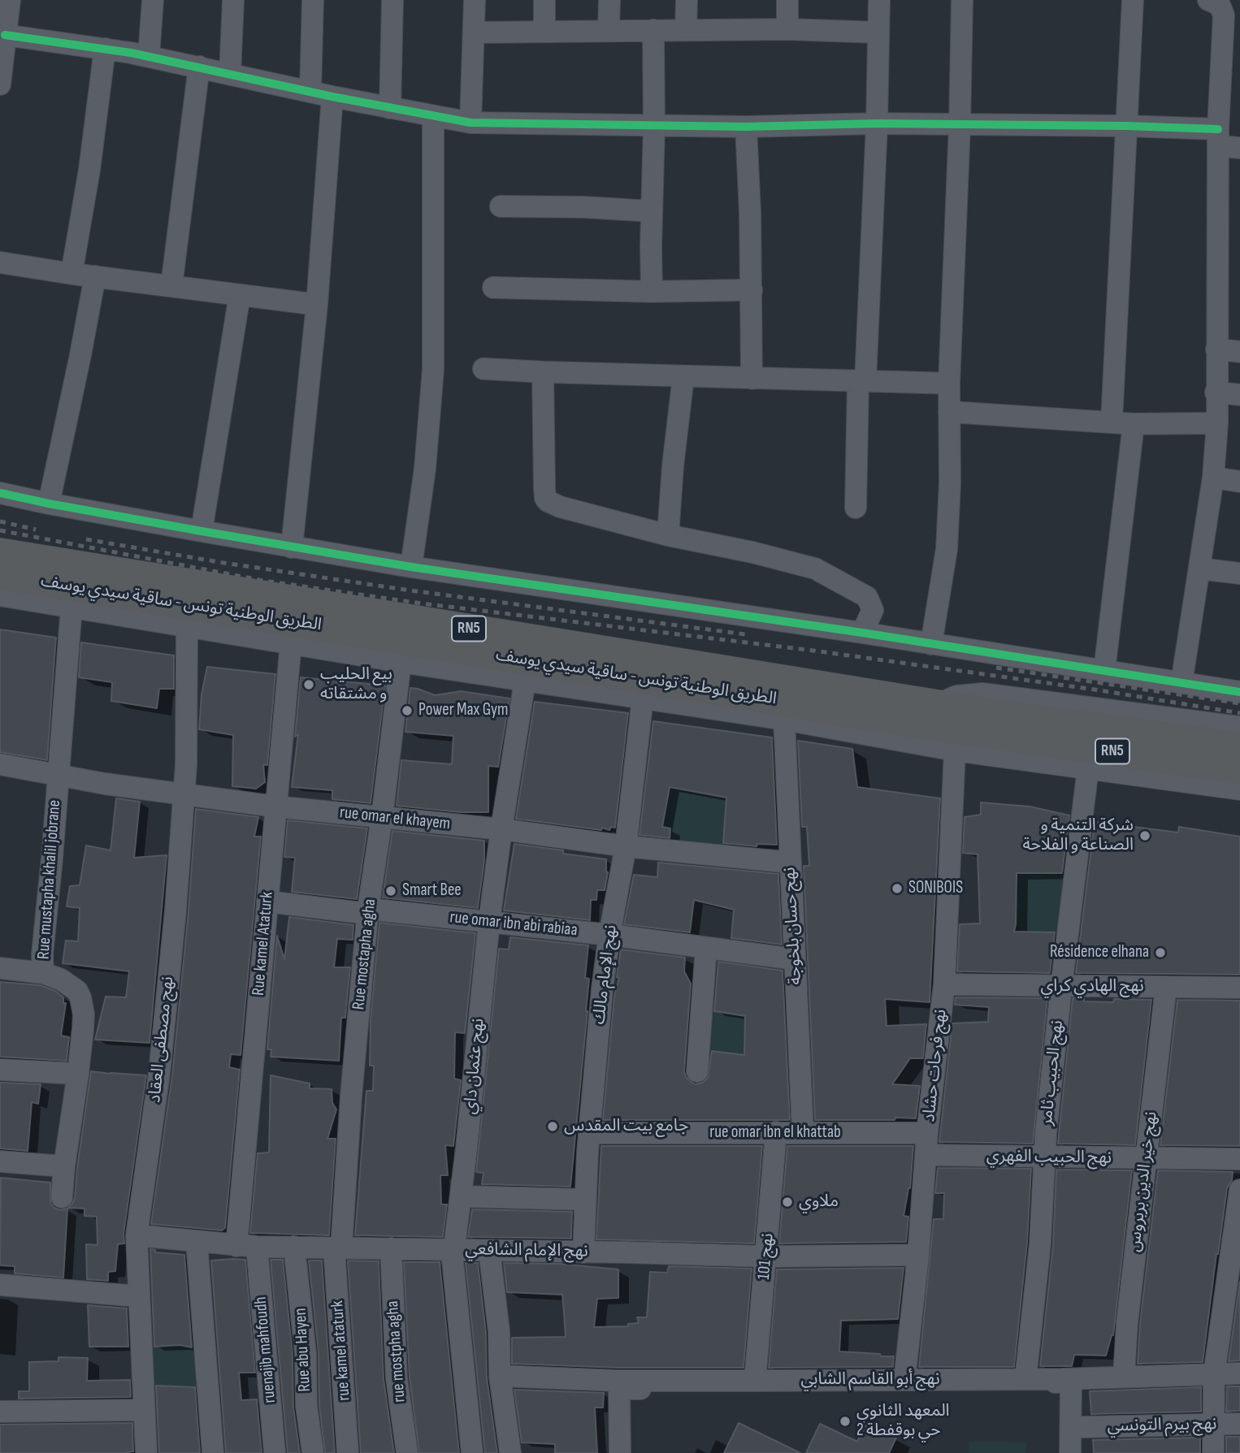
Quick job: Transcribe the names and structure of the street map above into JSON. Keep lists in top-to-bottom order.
{
  "streets": {
    "highway": ["الطريق الوطنية تونس - ساقية سيدي يوسف", "RN5"],
    "street": [
      "rue omar el khayem",
      "Rue mustapha khalil jobrane",
      "rue omar ibn abi rabiaa",
      "نهج حسان بلخوجة",
      "Rue kamel Ataturk",
      "Rue mostapha agha",
      "نهج الإمام مالك",
      "نهج الهادي كراي",
      "نهج مصطفى العقاد",
      "نهج فرحات حشاد",
      "نهج عثمان داي",
      "نهج الحبيب ثامر",
      "rue omar ibn el khattab",
      "نهج الحبيب الفهري",
      "نهج خير الدين بربروس",
      "نهج الإمام الشافعي",
      "نهج 101",
      "ruenajib mahfoudh",
      "Rue abu Hayen",
      "rue kamel ataturk",
      "rue mostpha agha",
      "نهج أبو القاسم الشابي",
      "نهج بيرم التونسي"
    ]
  },
  "crossings": [
    ["rue omar el khayem", "Rue mustapha khalil jobrane"],
    ["rue omar el khayem", "نهج حسان بلخوجة"],
    ["rue omar el khayem", "Rue kamel Ataturk"],
    ["rue omar el khayem", "Rue mostapha agha"],
    ["rue omar el khayem", "نهج الإمام مالك"],
    ["rue omar el khayem", "نهج مصطفى العقاد"],
    ["rue omar el khayem", "نهج عثمان داي"],
    ["rue omar ibn abi rabiaa", "نهج حسان بلخوجة"],
    ["rue omar ibn abi rabiaa", "Rue kamel Ataturk"],
    ["rue omar ibn abi rabiaa", "Rue mostapha agha"],
    ["rue omar ibn abi rabiaa", "نهج الإمام مالك"],
    ["rue omar ibn abi rabiaa", "نهج عثمان داي"],
    ["نهج حسان بلخوجة", "rue omar ibn el khattab"],
    ["Rue kamel Ataturk", "نهج الإمام الشافعي"],
    ["Rue kamel Ataturk", "ruenajib mahfoudh"],
    ["Rue mostapha agha", "نهج الإمام الشافعي"],
    ["Rue mostapha agha", "rue kamel ataturk"],
    ["نهج الإمام مالك", "rue omar ibn el khattab"],
    ["نهج الإمام مالك", "نهج الإمام الشافعي"],
    ["نهج الهادي كراي", "نهج فرحات حشاد"],
    ["نهج الهادي كراي", "نهج الحبيب ثامر"],
    ["نهج الهادي كراي", "نهج خير الدين بربروس"],
    ["نهج مصطفى العقاد", "نهج الإمام الشافعي"],
    ["نهج فرحات حشاد", "rue omar ibn el khattab"],
    ["نهج فرحات حشاد", "نهج الحبيب الفهري"],
    ["نهج فرحات حشاد", "نهج الإمام الشافعي"],
    ["نهج فرحات حشاد", "نهج أبو القاسم الشابي"],
    ["نهج عثمان داي", "نهج الإمام الشافعي"],
    ["نهج الحبيب ثامر", "نهج الحبيب الفهري"],
    ["نهج الحبيب ثامر", "نهج أبو القاسم الشابي"],
    ["rue omar ibn el khattab", "نهج 101"],
    ["نهج الحبيب الفهري", "نهج خير الدين بربروس"],
    ["نهج خير الدين بربروس", "نهج أبو القاسم الشابي"],
    ["نهج الإمام الشافعي", "نهج 101"],
    ["نهج الإمام الشافعي", "ruenajib mahfoudh"],
    ["نهج الإمام الشافعي", "Rue abu Hayen"],
    ["نهج الإمام الشافعي", "rue kamel ataturk"],
    ["نهج الإمام الشافعي", "rue mostpha agha"],
    ["نهج 101", "نهج أبو القاسم الشابي"]
  ],
  "places": [
    "بيع الحليب و مشتقاته",
    "Power Max Gym",
    "شركة التنمية و الصناعة و الفلاحة",
    "SONIBOIS",
    "Smart Bee",
    "Résidence elhana",
    "جامع بيت المقدس",
    "ملاوي",
    "المعهد الثانوي حي بوقفطة 2"
  ]
}
